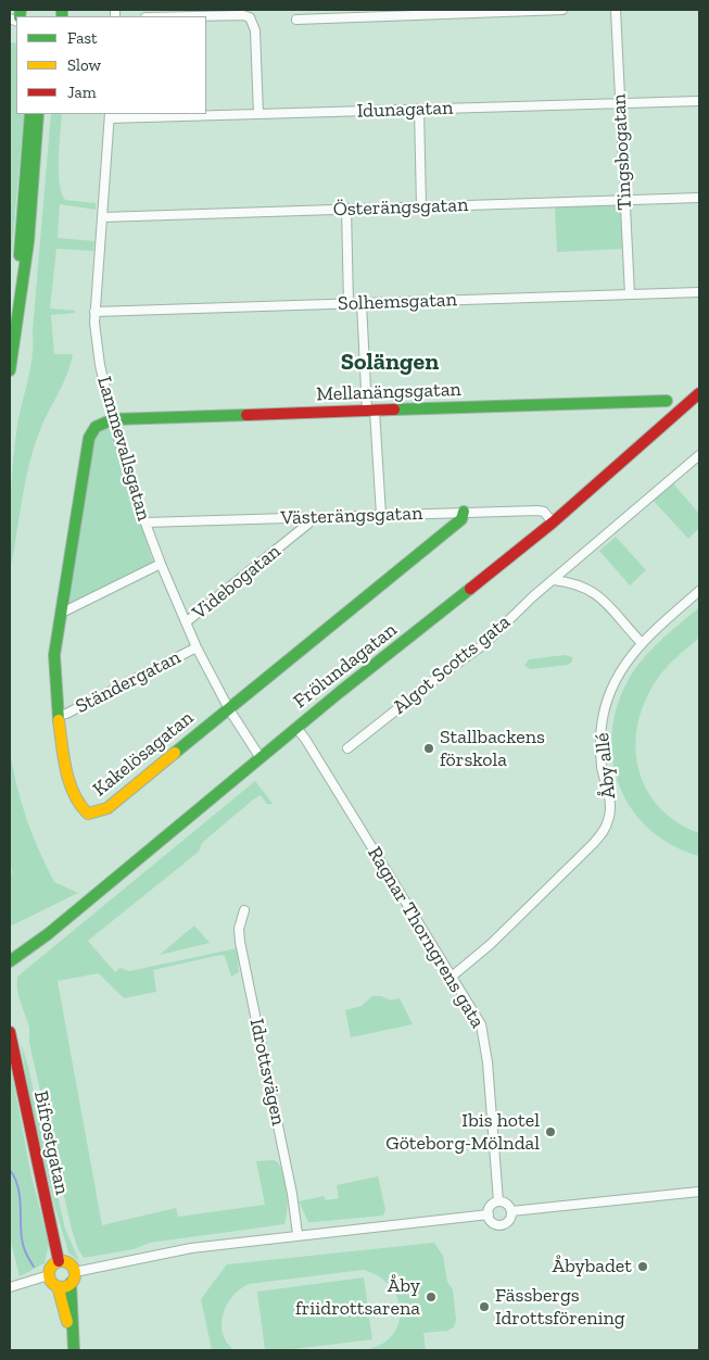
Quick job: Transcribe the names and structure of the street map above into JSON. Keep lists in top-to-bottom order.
{
  "streets": {
    "street": [
      "Idunagatan",
      "Tingsbogatan",
      "Österängsgatan",
      "Solhemsgatan",
      "Mellanängsgatan",
      "Lammevallsgatan",
      "Västerängsgatan",
      "Videbogatan",
      "Algot Scotts gata",
      "Frölundagatan",
      "Ständergatan",
      "Kakelösagatan",
      "Åby allé",
      "Ragnar Thorngrens gata",
      "Idrottsvägen",
      "Bifrostgatan"
    ]
  },
  "crossings": [
    ["Idunagatan", "Tingsbogatan"],
    ["Idunagatan", "Lammevallsgatan"],
    ["Tingsbogatan", "Österängsgatan"],
    ["Tingsbogatan", "Solhemsgatan"],
    ["Österängsgatan", "Lammevallsgatan"],
    ["Solhemsgatan", "Lammevallsgatan"],
    ["Mellanängsgatan", "Lammevallsgatan"],
    ["Mellanängsgatan", "Kakelösagatan"],
    ["Lammevallsgatan", "Västerängsgatan"],
    ["Lammevallsgatan", "Videbogatan"],
    ["Lammevallsgatan", "Frölundagatan"],
    ["Lammevallsgatan", "Ständergatan"],
    ["Lammevallsgatan", "Kakelösagatan"],
    ["Västerängsgatan", "Videbogatan"],
    ["Västerängsgatan", "Frölundagatan"],
    ["Västerängsgatan", "Kakelösagatan"],
    ["Frölundagatan", "Ragnar Thorngrens gata"],
    ["Ständergatan", "Kakelösagatan"],
    ["Åby allé", "Ragnar Thorngrens gata"]
  ],
  "districts": ["Solängen"],
  "places": [
    "Stallbackens förskola",
    "Ibis hotel Göteborg-Mölndal",
    "Åbybadet",
    "Åby friidrottsarena",
    "Fässbergs Idrottsförening"
  ],
  "legend": ["Fast", "Slow", "Jam"]
}
